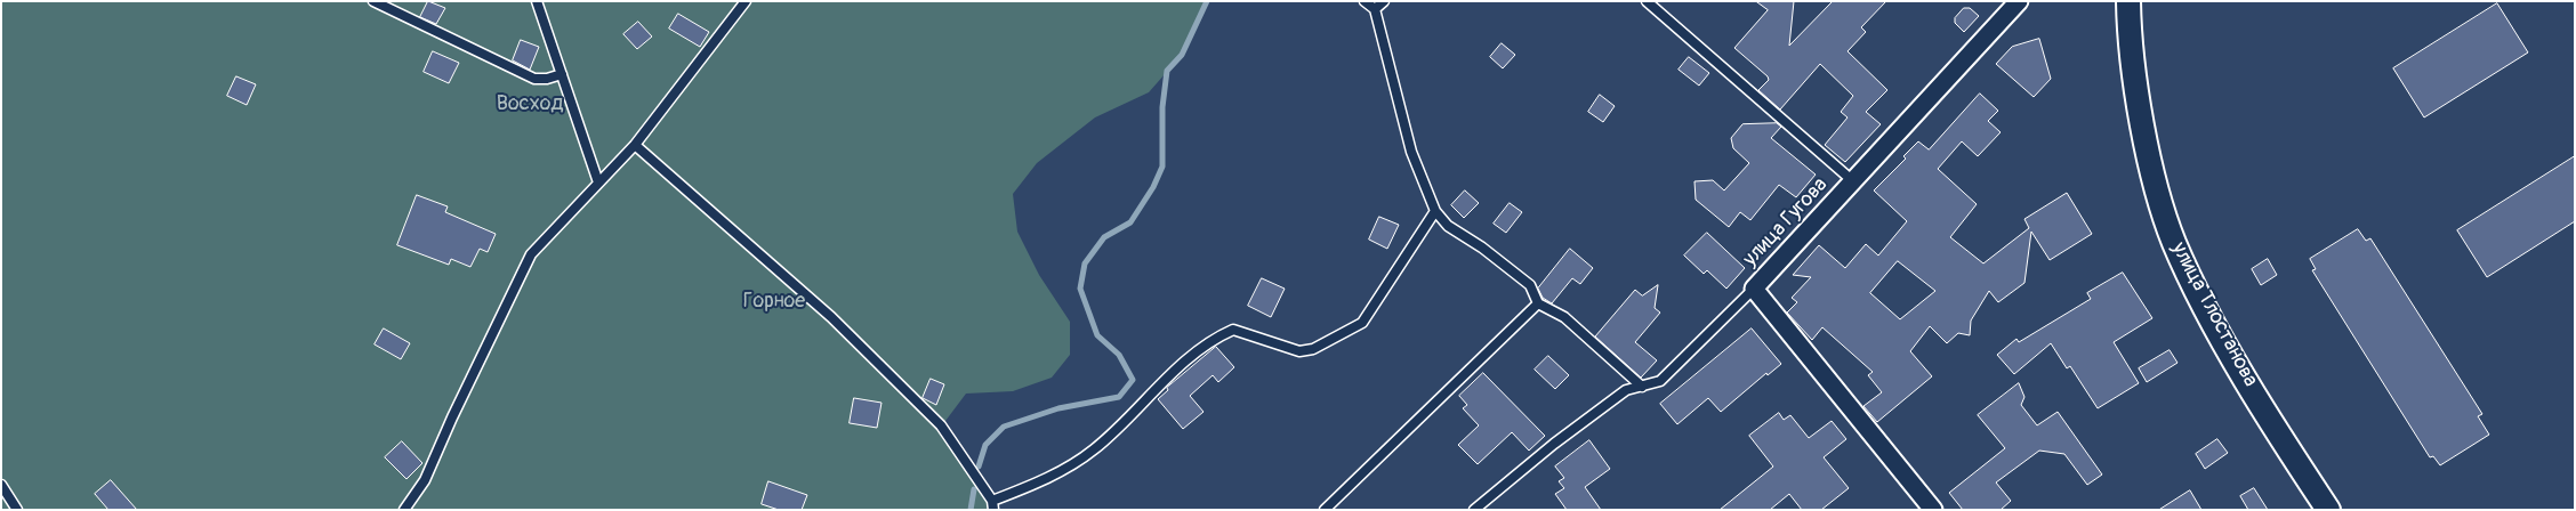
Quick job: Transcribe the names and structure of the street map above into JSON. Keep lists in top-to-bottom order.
{
  "streets": {
    "main road": ["улица Тлостанова"],
    "street": ["улица Гугова"]
  },
  "parks": ["Восход", "Горное"]
}
